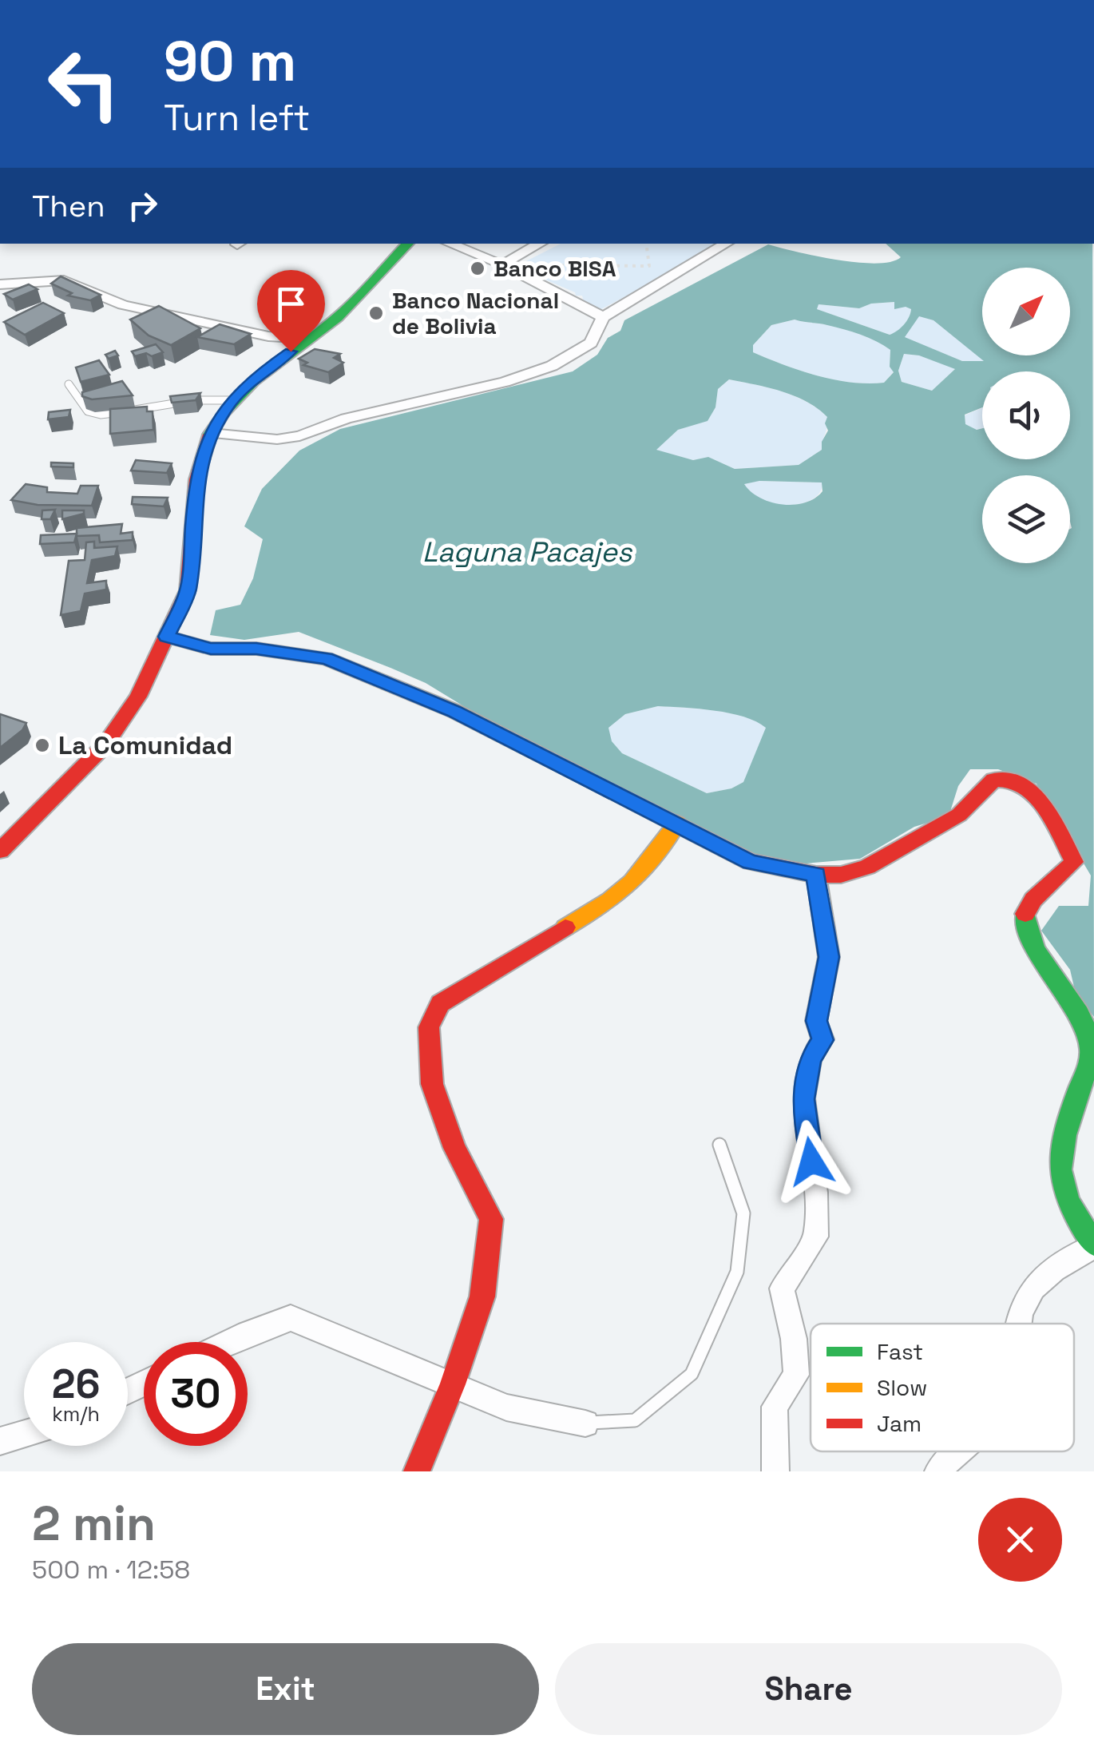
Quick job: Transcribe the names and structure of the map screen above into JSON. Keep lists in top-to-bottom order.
{
  "water": ["Laguna Pacajes"],
  "places": ["Banco BISA", "Banco Nacional de Bolivia", "La Comunidad"],
  "legend": ["Fast", "Slow", "Jam"],
  "north": "top right",
  "page": {
    "turn": ["90 m", "Turn left"],
    "then": "Then",
    "speed": "26 km/h",
    "limit": "30",
    "heading": ["2 min", "500 m · 12:58"],
    "buttons": ["Exit", "Share"]
  }
}
